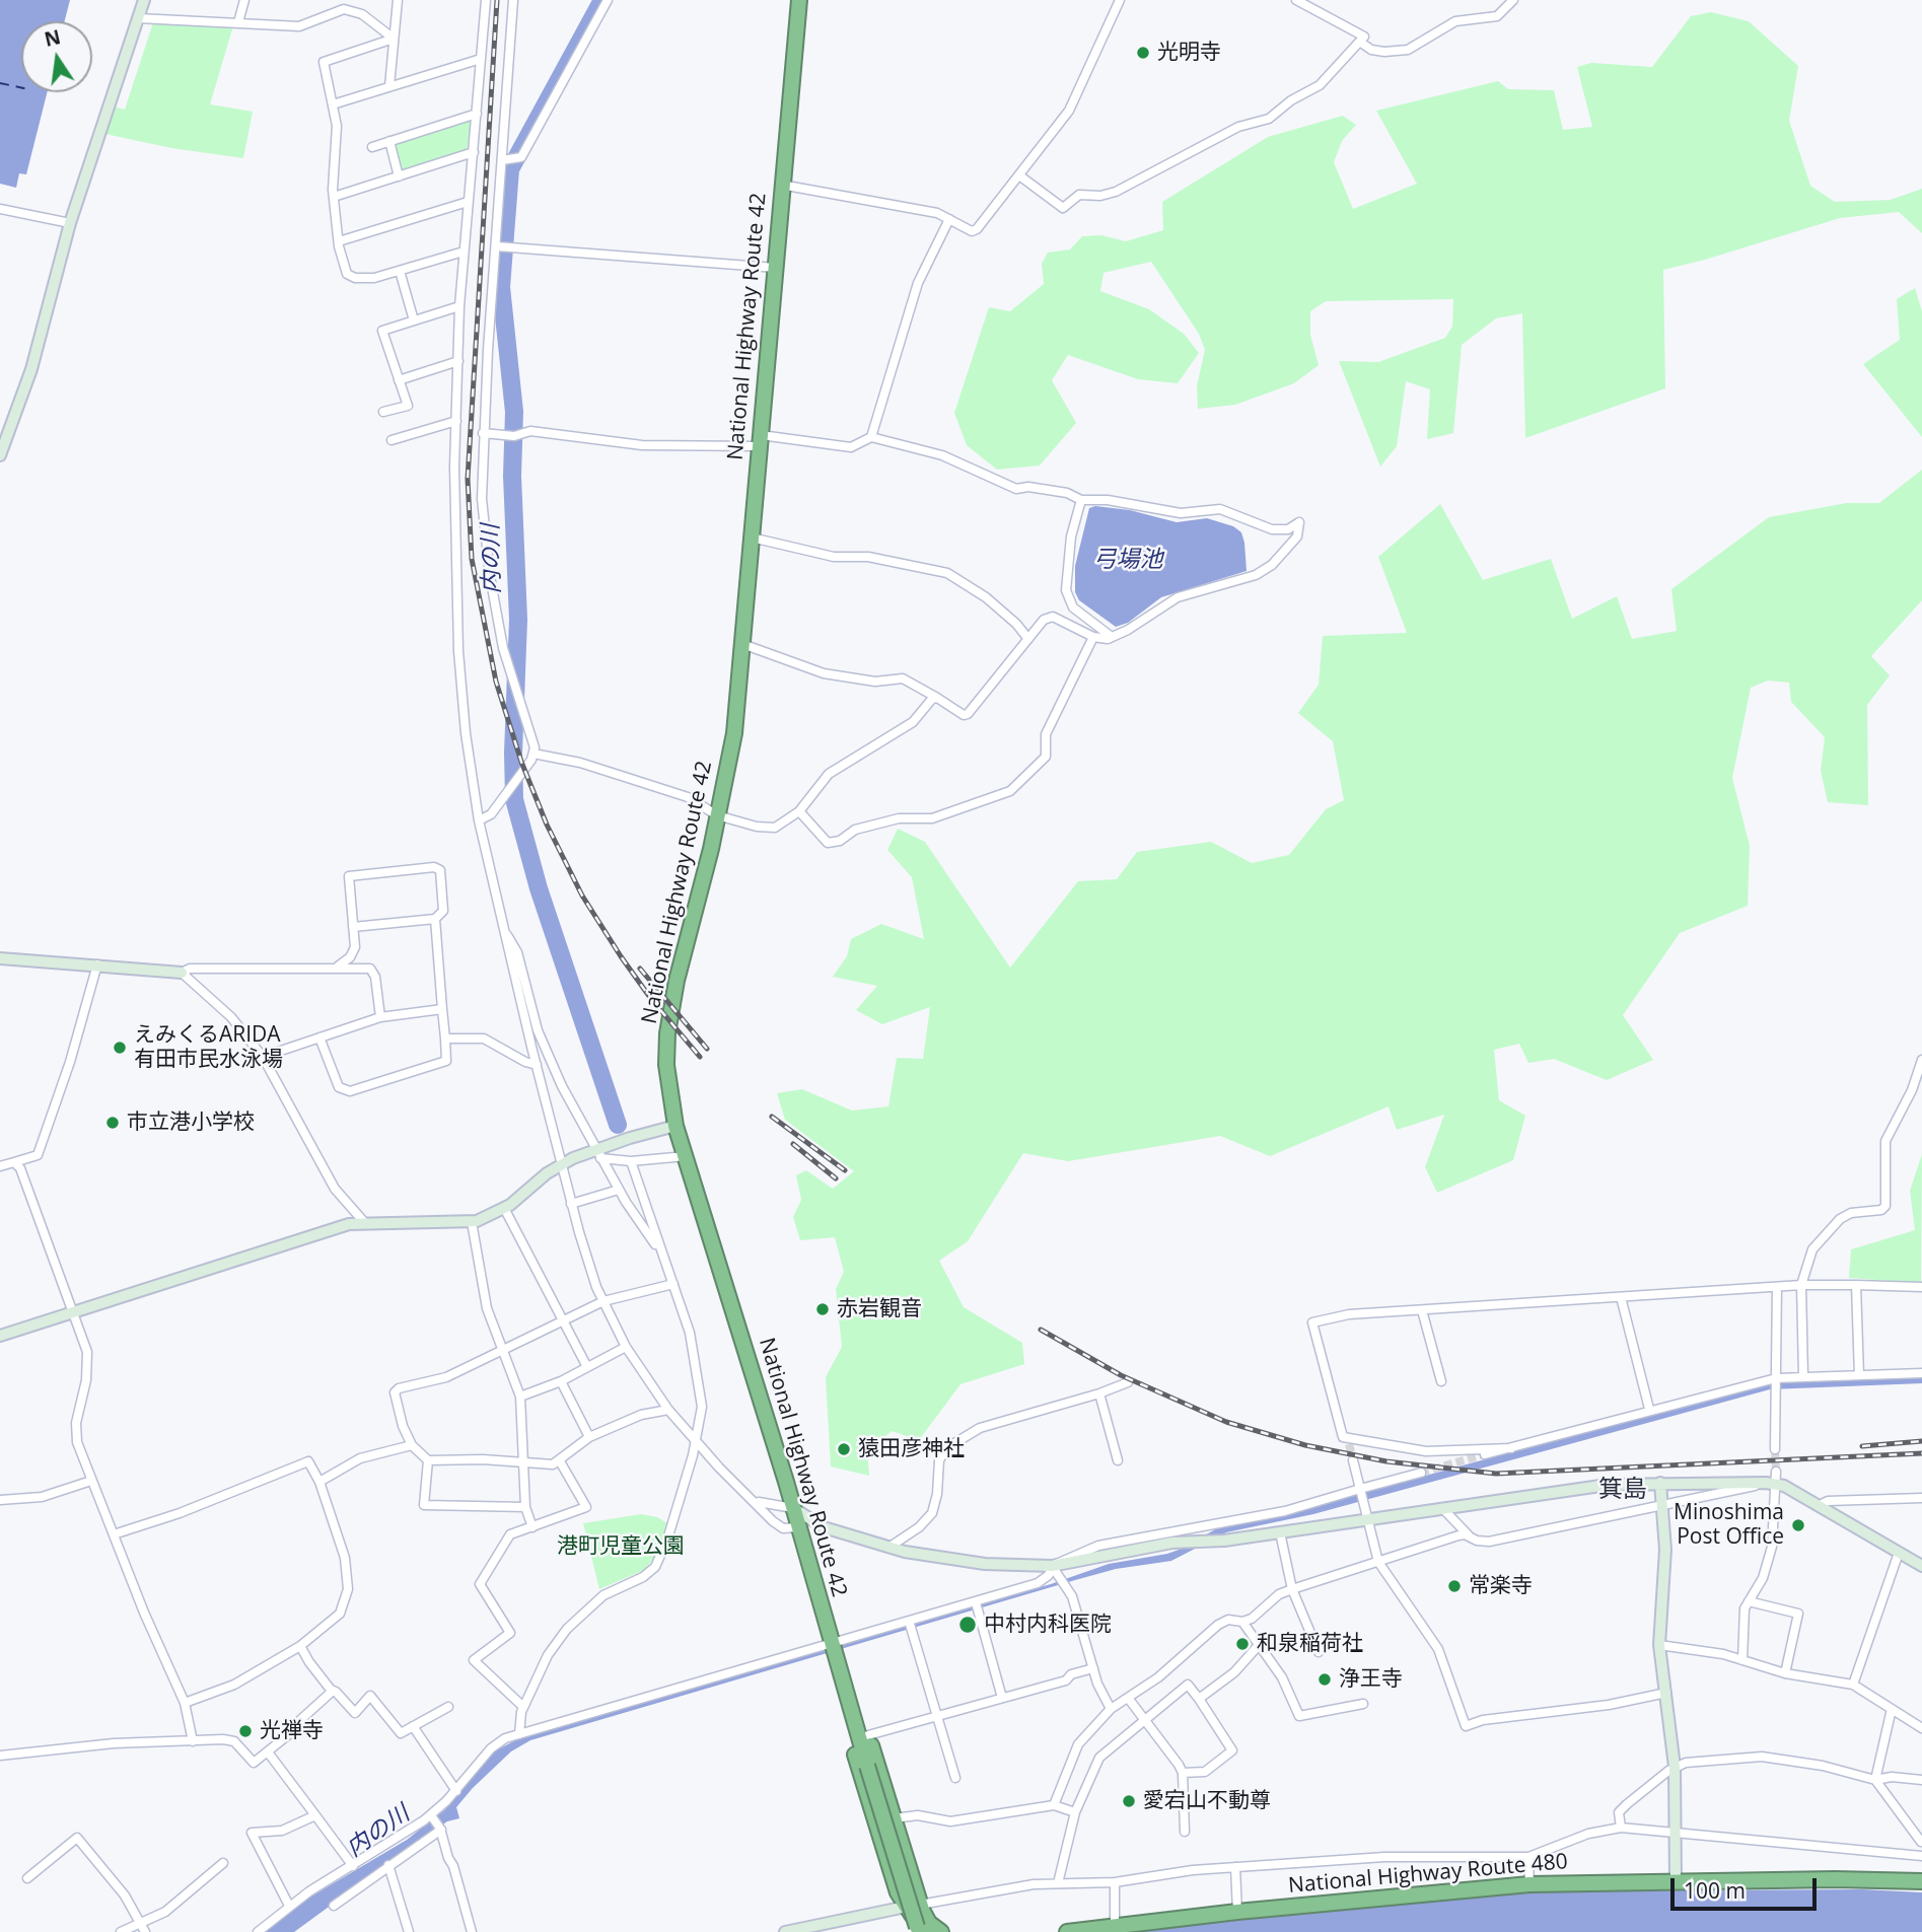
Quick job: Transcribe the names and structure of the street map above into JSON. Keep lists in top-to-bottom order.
{
  "streets": {
    "highway": ["National Highway Route 42", "National Highway Route 480"]
  },
  "districts": ["箕島"],
  "water": ["内の川", "弓場池"],
  "parks": ["港町児童公園"],
  "places": [
    "光明寺",
    "えみくるARIDA 有田市民水泳場",
    "市立港小学校",
    "赤岩観音",
    "猿田彦神社",
    "Minoshima Post Office",
    "常楽寺",
    "中村内科医院",
    "和泉稲荷社",
    "浄王寺",
    "光禅寺",
    "愛宕山不動尊"
  ],
  "scale_bar": "100 m",
  "north": "top"
}
